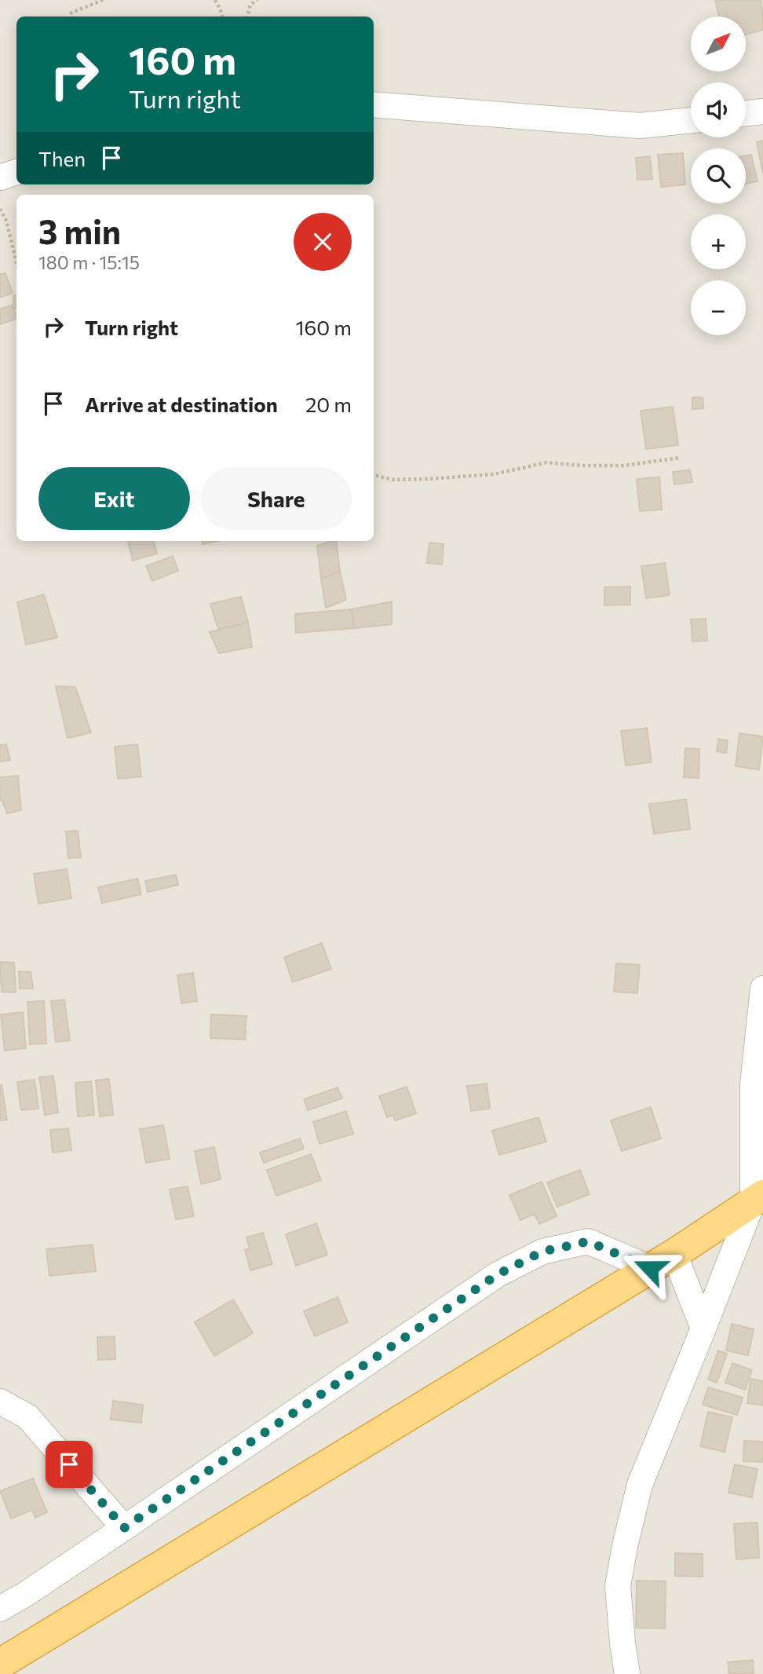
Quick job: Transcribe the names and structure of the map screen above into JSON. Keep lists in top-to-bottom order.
{
  "north": "top right",
  "page": {
    "map_buttons": ["+", "−"],
    "turn": ["160 m", "Turn right"],
    "then": "Then",
    "heading": ["3 min", "180 m · 15:15"],
    "list": [
      {
        "name": "Turn right",
        "value": "160 m"
      },
      {
        "name": "Arrive at destination",
        "value": "20 m"
      }
    ],
    "buttons": ["Exit", "Share"]
  }
}
